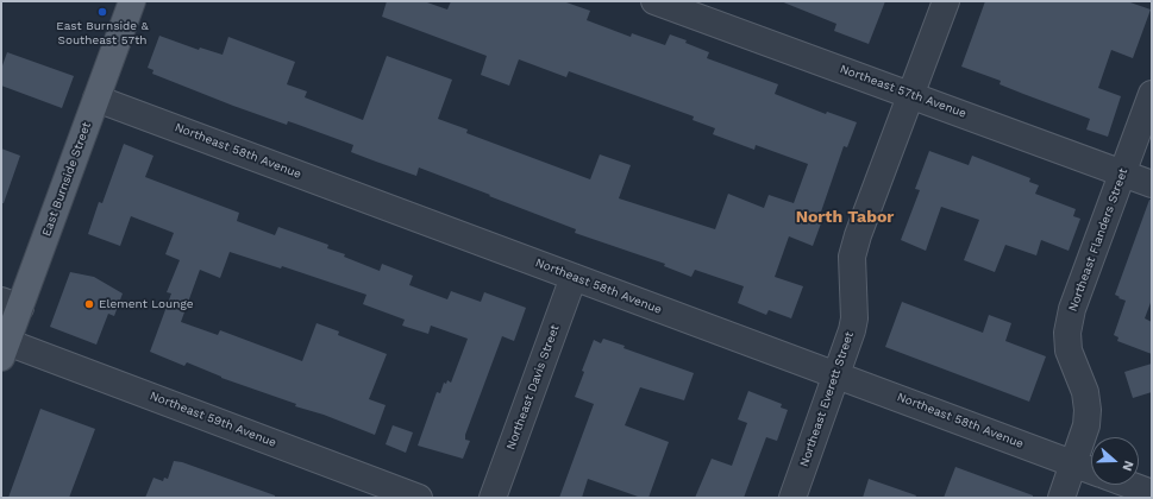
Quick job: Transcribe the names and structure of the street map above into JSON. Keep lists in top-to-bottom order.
{
  "streets": {
    "main road": ["East Burnside Street"],
    "street": [
      "Northeast 57th Avenue",
      "Northeast 58th Avenue",
      "Northeast Flanders Street",
      "Northeast Davis Street",
      "Northeast Everett Street",
      "Northeast 59th Avenue"
    ]
  },
  "crossings": [
    ["Northeast 57th Avenue", "Northeast Flanders Street"],
    ["Northeast 57th Avenue", "Northeast Everett Street"],
    ["Northeast 58th Avenue", "East Burnside Street"],
    ["Northeast 58th Avenue", "Northeast Flanders Street"],
    ["Northeast 58th Avenue", "Northeast Davis Street"],
    ["Northeast 58th Avenue", "Northeast Everett Street"],
    ["East Burnside Street", "Northeast 59th Avenue"]
  ],
  "districts": ["North Tabor"],
  "places": ["East Burnside & Southeast 57th", "Element Lounge"],
  "north": "right"
}
